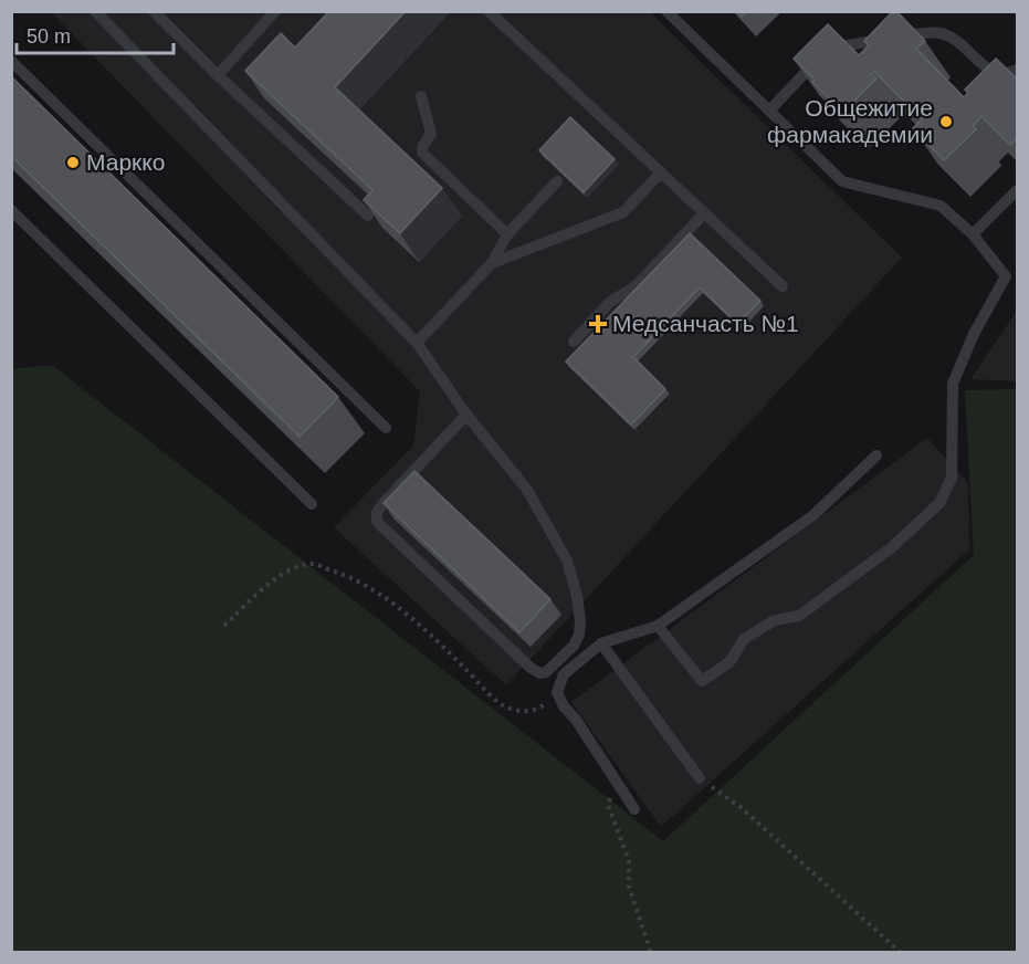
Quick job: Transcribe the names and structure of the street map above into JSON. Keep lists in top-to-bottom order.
{
  "places": {
    "other": ["Общежитие фармакадемии", "Маркко"],
    "health": ["Медсанчасть №1"]
  },
  "scale_bar": "50 m"
}
